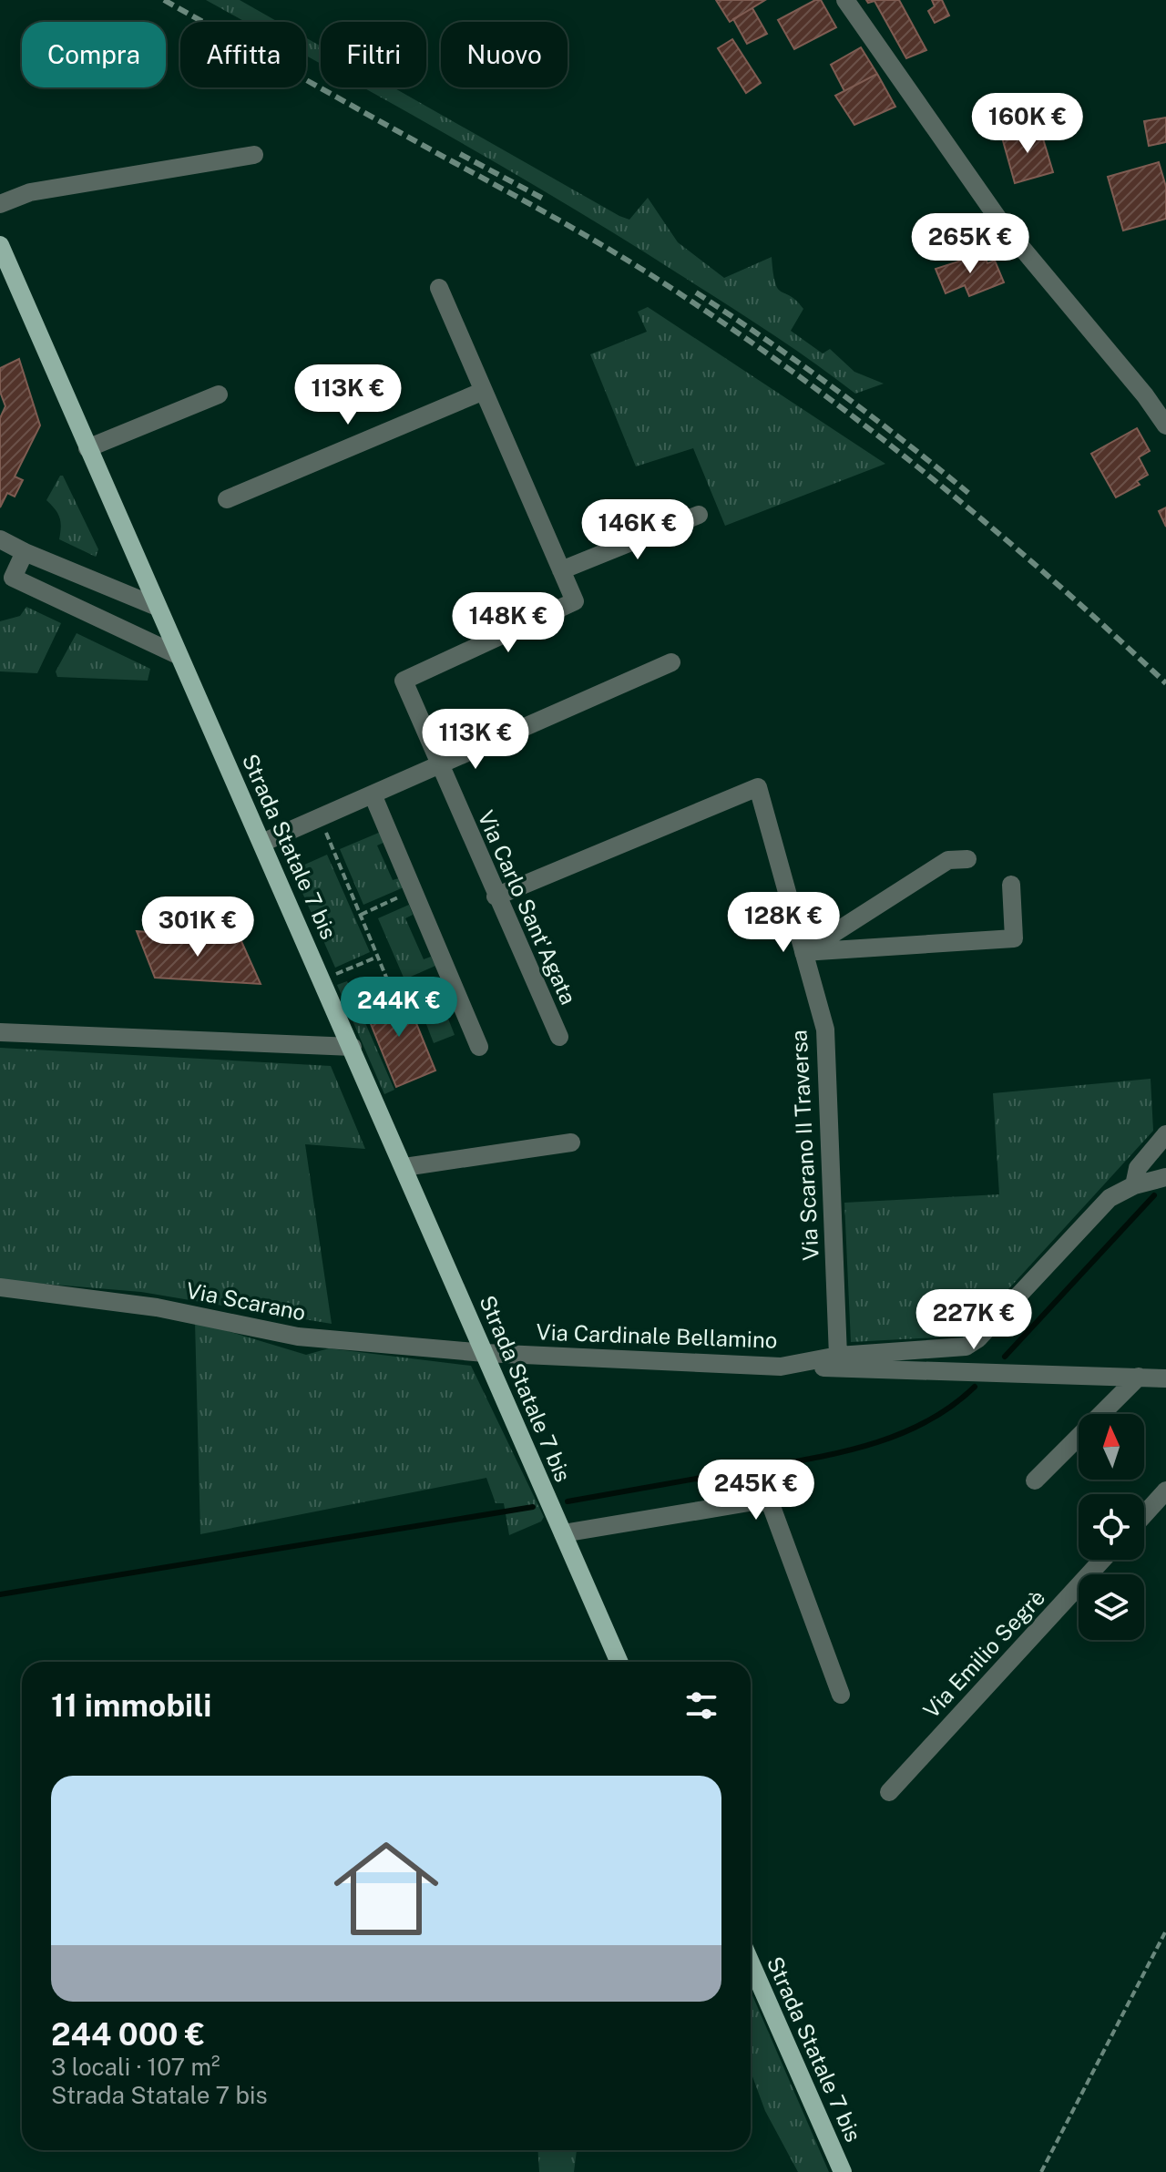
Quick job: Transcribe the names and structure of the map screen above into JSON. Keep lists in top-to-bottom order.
{
  "streets": {
    "main road": ["Strada Statale 7 bis"],
    "street": [
      "Via Carlo Sant'Agata",
      "Via Scarano II Traversa",
      "Via Scarano",
      "Via Cardinale Bellamino",
      "Via Emilio Segrè"
    ]
  },
  "crossings": [
    ["Strada Statale 7 bis", "Via Scarano"],
    ["Strada Statale 7 bis", "Via Cardinale Bellamino"],
    ["Via Carlo Sant'Agata", "Via Scarano II Traversa"],
    ["Via Scarano II Traversa", "Via Cardinale Bellamino"],
    ["Via Scarano", "Via Cardinale Bellamino"]
  ],
  "north": "top",
  "page": {
    "chip": [
      "Compra",
      "Affitta",
      "Filtri",
      "Nuovo"
    ],
    "price": [
      "160K €",
      "265K €",
      "113K €",
      "146K €",
      "148K €",
      "113K €",
      "128K €",
      "301K €",
      "244K €",
      "227K €",
      "245K €"
    ],
    "heading": "11 immobili",
    "list": [
      {
        "name": "244 000 €",
        "note": "3 locali · 107 m² · Strada Statale 7 bis"
      }
    ]
  }
}
